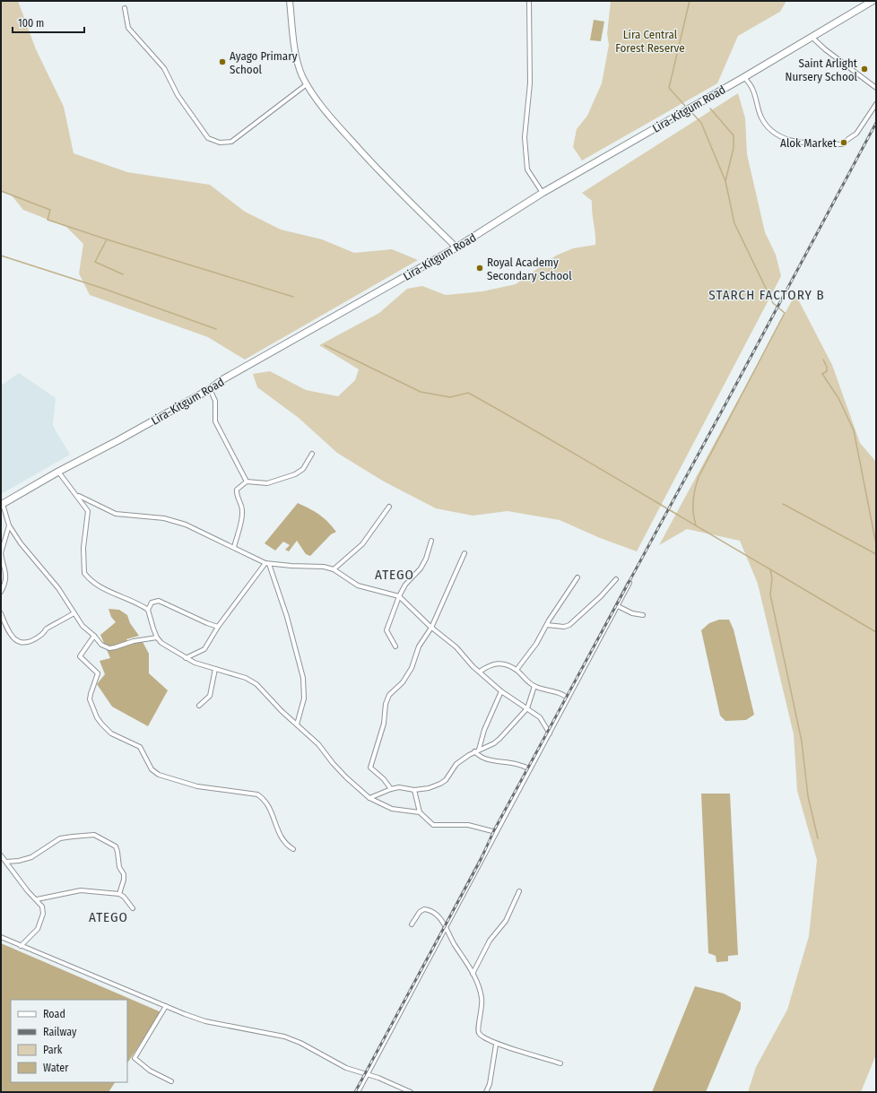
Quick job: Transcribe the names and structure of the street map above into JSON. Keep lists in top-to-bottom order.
{
  "streets": {
    "main road": ["Lira-Kitgum Road"]
  },
  "districts": ["STARCH FACTORY B", "ATEGO", "ATEGO"],
  "parks": ["Lira Central Forest Reserve"],
  "places": [
    "Ayago Primary School",
    "Saint Arlight Nursery School",
    "Alok Market",
    "Royal Academy Secondary School"
  ],
  "legend": [
    "Road",
    "Railway",
    "Park",
    "Water"
  ],
  "scale_bar": "100 m"
}
